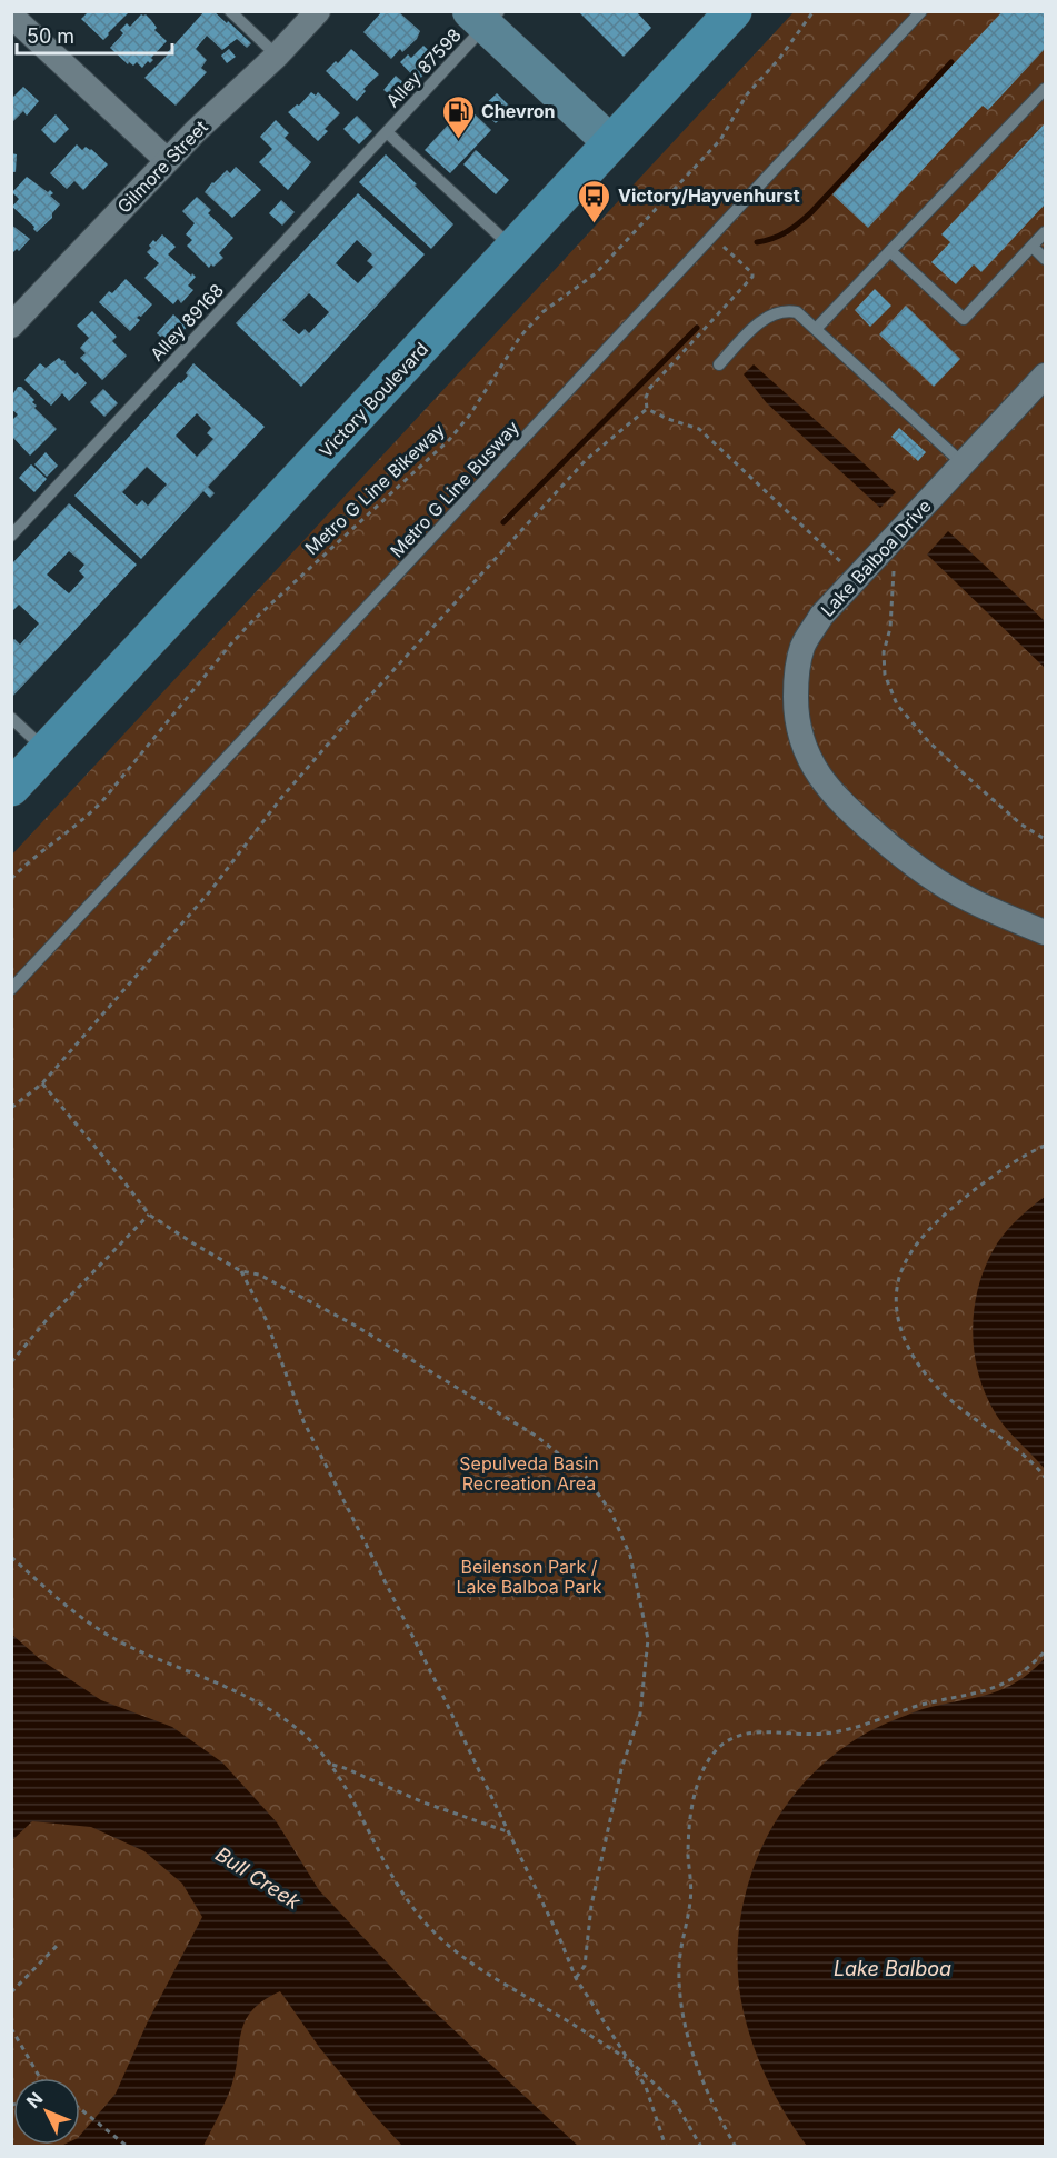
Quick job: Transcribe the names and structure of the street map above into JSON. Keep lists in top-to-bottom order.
{
  "streets": {
    "main road": ["Victory Boulevard"],
    "street": ["Gilmore Street", "Lake Balboa Drive"],
    "lane": ["Alley 87598", "Alley 89168", "Metro G Line Busway"],
    "path": ["Metro G Line Bikeway"]
  },
  "crossings": [
    ["Alley 87598", "Alley 89168"]
  ],
  "water": ["Bull Creek", "Lake Balboa"],
  "parks": ["Sepulveda Basin Recreation Area", "Beilenson Park / Lake Balboa Park"],
  "places": {
    "fuel station": ["Chevron"],
    "bus stop": ["Victory/Hayvenhurst"]
  },
  "scale_bar": "50 m",
  "north": "top left"
}
